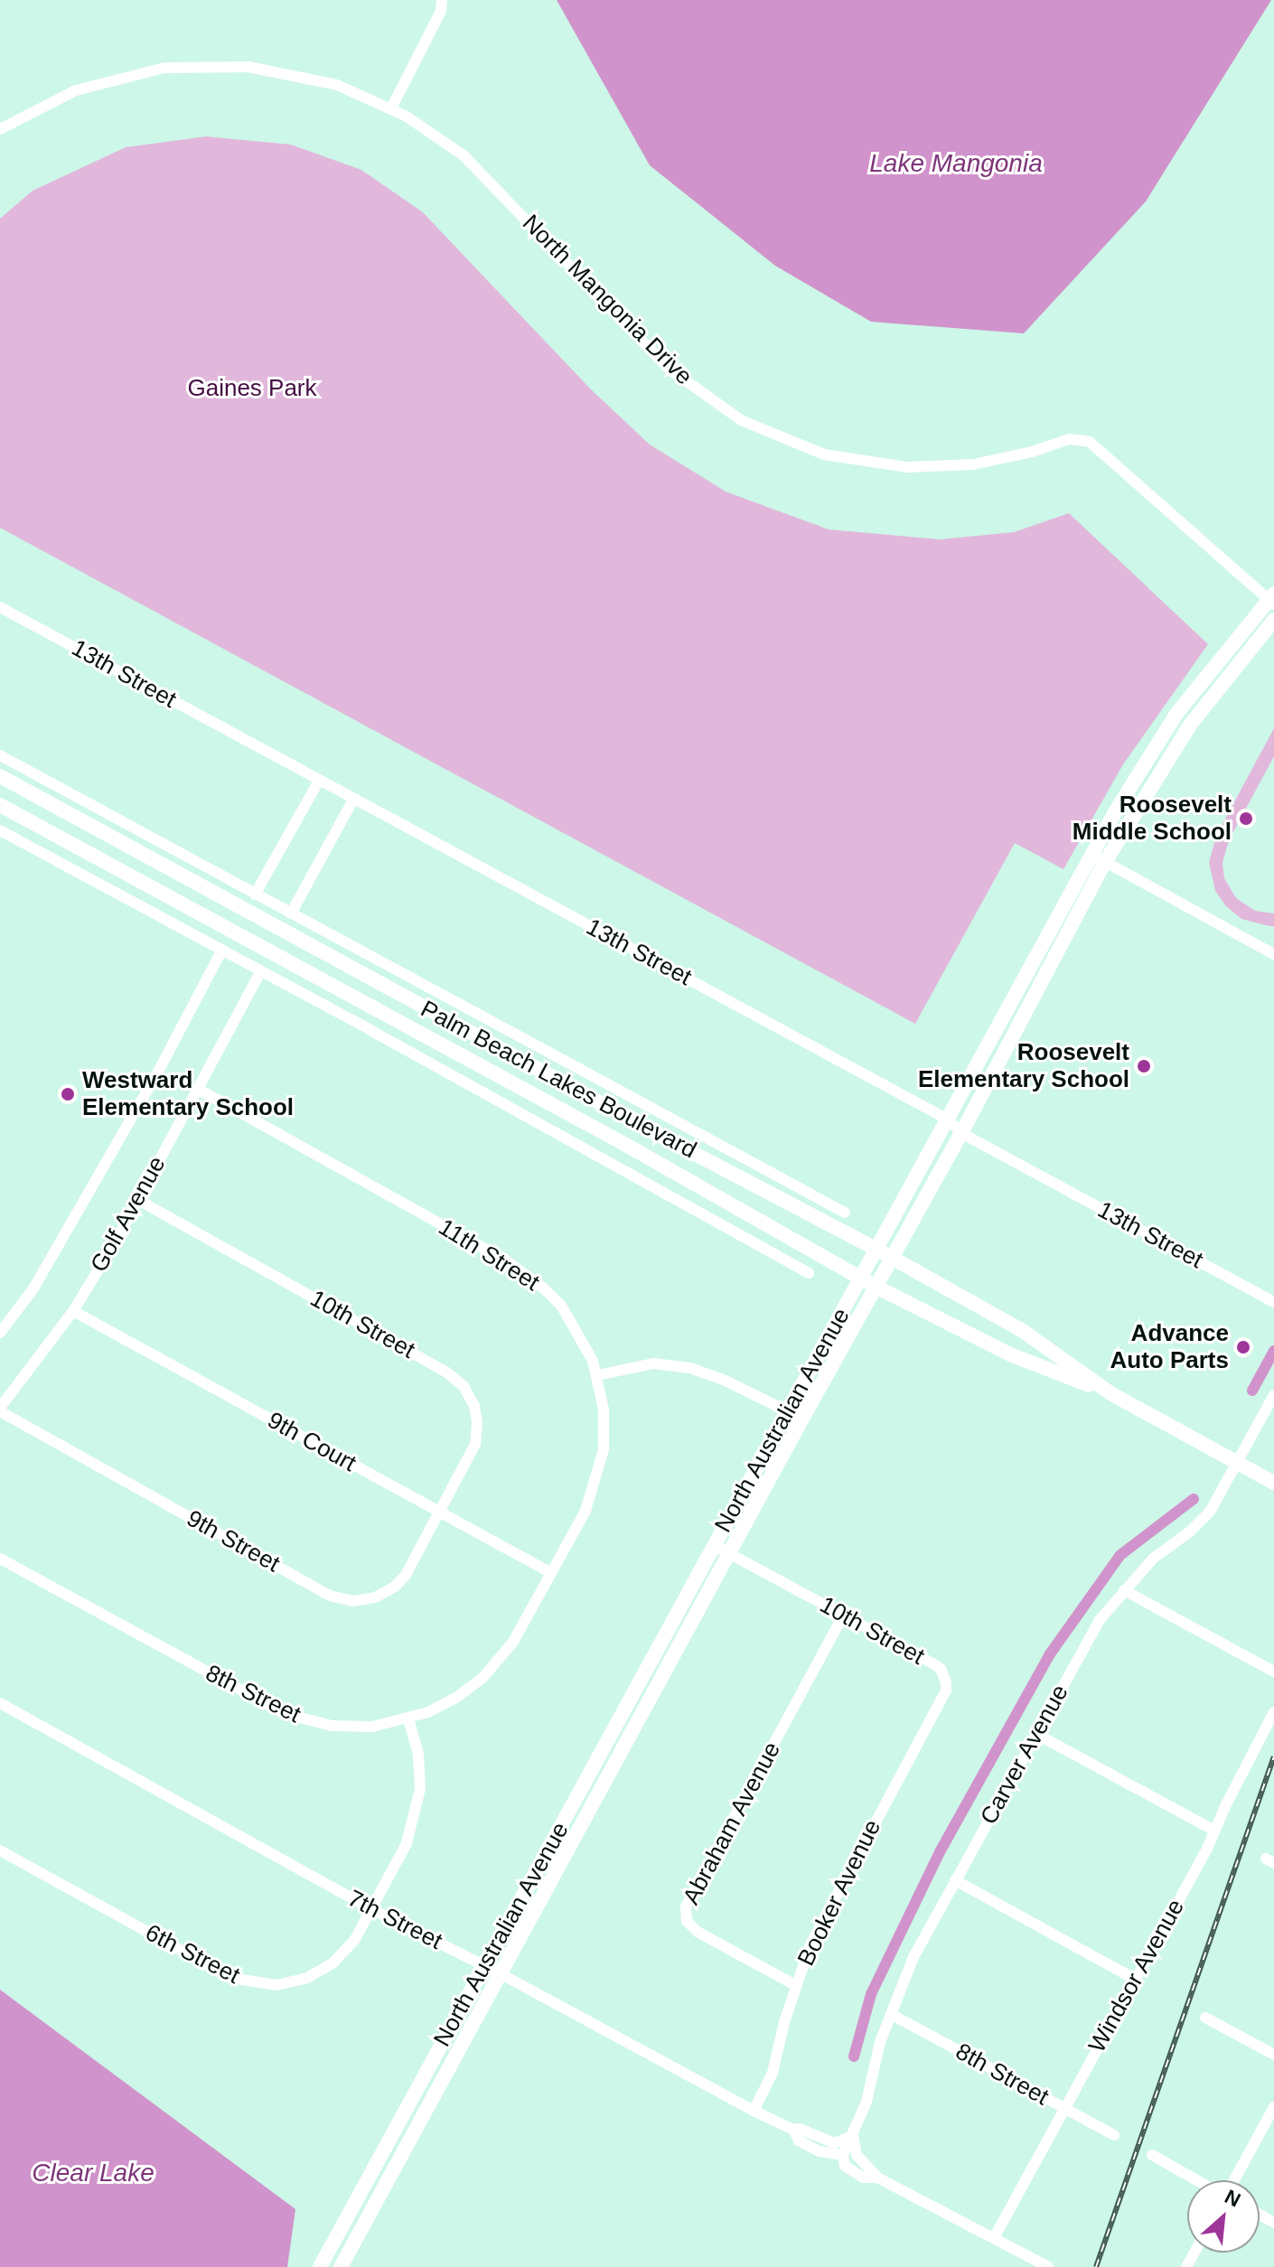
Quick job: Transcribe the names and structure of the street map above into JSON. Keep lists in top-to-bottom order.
{
  "streets": {
    "main road": ["Palm Beach Lakes Boulevard", "North Australian Avenue"],
    "street": [
      "North Mangonia Drive",
      "13th Street",
      "Golf Avenue",
      "11th Street",
      "10th Street",
      "9th Court",
      "9th Street",
      "8th Street",
      "Carver Avenue",
      "Abraham Avenue",
      "Booker Avenue",
      "7th Street",
      "6th Street",
      "Windsor Avenue"
    ]
  },
  "crossings": [
    ["North Mangonia Drive", "North Australian Avenue"],
    ["13th Street", "North Australian Avenue"],
    ["Palm Beach Lakes Boulevard", "North Australian Avenue"],
    ["Palm Beach Lakes Boulevard", "Carver Avenue"],
    ["Golf Avenue", "11th Street"],
    ["Golf Avenue", "10th Street"],
    ["Golf Avenue", "9th Court"],
    ["Golf Avenue", "9th Street"],
    ["11th Street", "9th Court"],
    ["11th Street", "8th Street"],
    ["10th Street", "North Australian Avenue"],
    ["10th Street", "9th Court"],
    ["10th Street", "9th Street"],
    ["10th Street", "Abraham Avenue"],
    ["10th Street", "Booker Avenue"],
    ["North Australian Avenue", "7th Street"],
    ["9th Court", "9th Street"],
    ["9th Court", "8th Street"],
    ["8th Street", "Carver Avenue"],
    ["8th Street", "6th Street"],
    ["8th Street", "Windsor Avenue"],
    ["Carver Avenue", "7th Street"],
    ["Abraham Avenue", "Booker Avenue"],
    ["Booker Avenue", "7th Street"],
    ["7th Street", "6th Street"],
    ["7th Street", "Windsor Avenue"]
  ],
  "water": ["Lake Mangonia", "Clear Lake"],
  "parks": ["Gaines Park"],
  "places": [
    "Roosevelt Middle School",
    "Roosevelt Elementary School",
    "Westward Elementary School",
    "Advance Auto Parts"
  ],
  "north": "top right"
}
